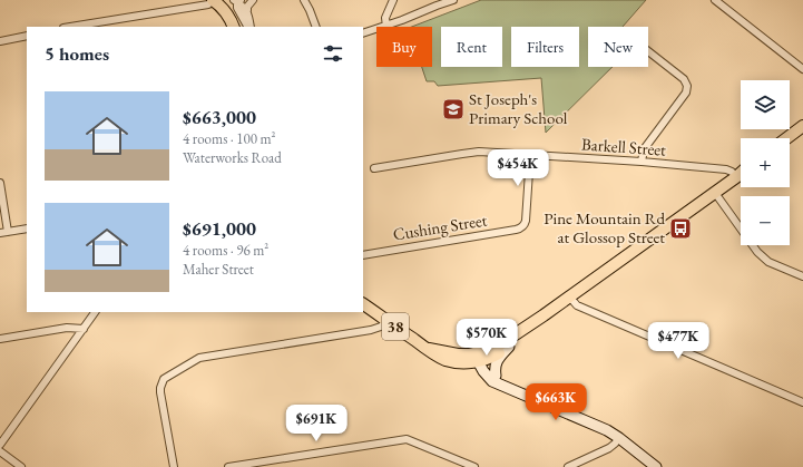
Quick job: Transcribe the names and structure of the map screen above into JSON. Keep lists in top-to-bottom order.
{
  "streets": {
    "main road": ["38"],
    "street": ["Barkell Street", "Cushing Street"]
  },
  "crossings": [
    ["Barkell Street", "Cushing Street"],
    ["Barkell Street", "38"]
  ],
  "places": {
    "school or university": ["St Joseph's Primary School"],
    "bus stop": ["Pine Mountain Rd at Glossop Street"]
  },
  "page": {
    "chip": [
      "Buy",
      "Rent",
      "Filters",
      "New"
    ],
    "heading": "5 homes",
    "map_buttons": ["+", "−"],
    "list": [
      {
        "name": "$663,000",
        "note": "4 rooms · 100 m² · Waterworks Road"
      },
      {
        "name": "$691,000",
        "note": "4 rooms · 96 m² · Maher Street"
      }
    ],
    "price": [
      "$454K",
      "$570K",
      "$477K",
      "$663K",
      "$691K"
    ]
  }
}
